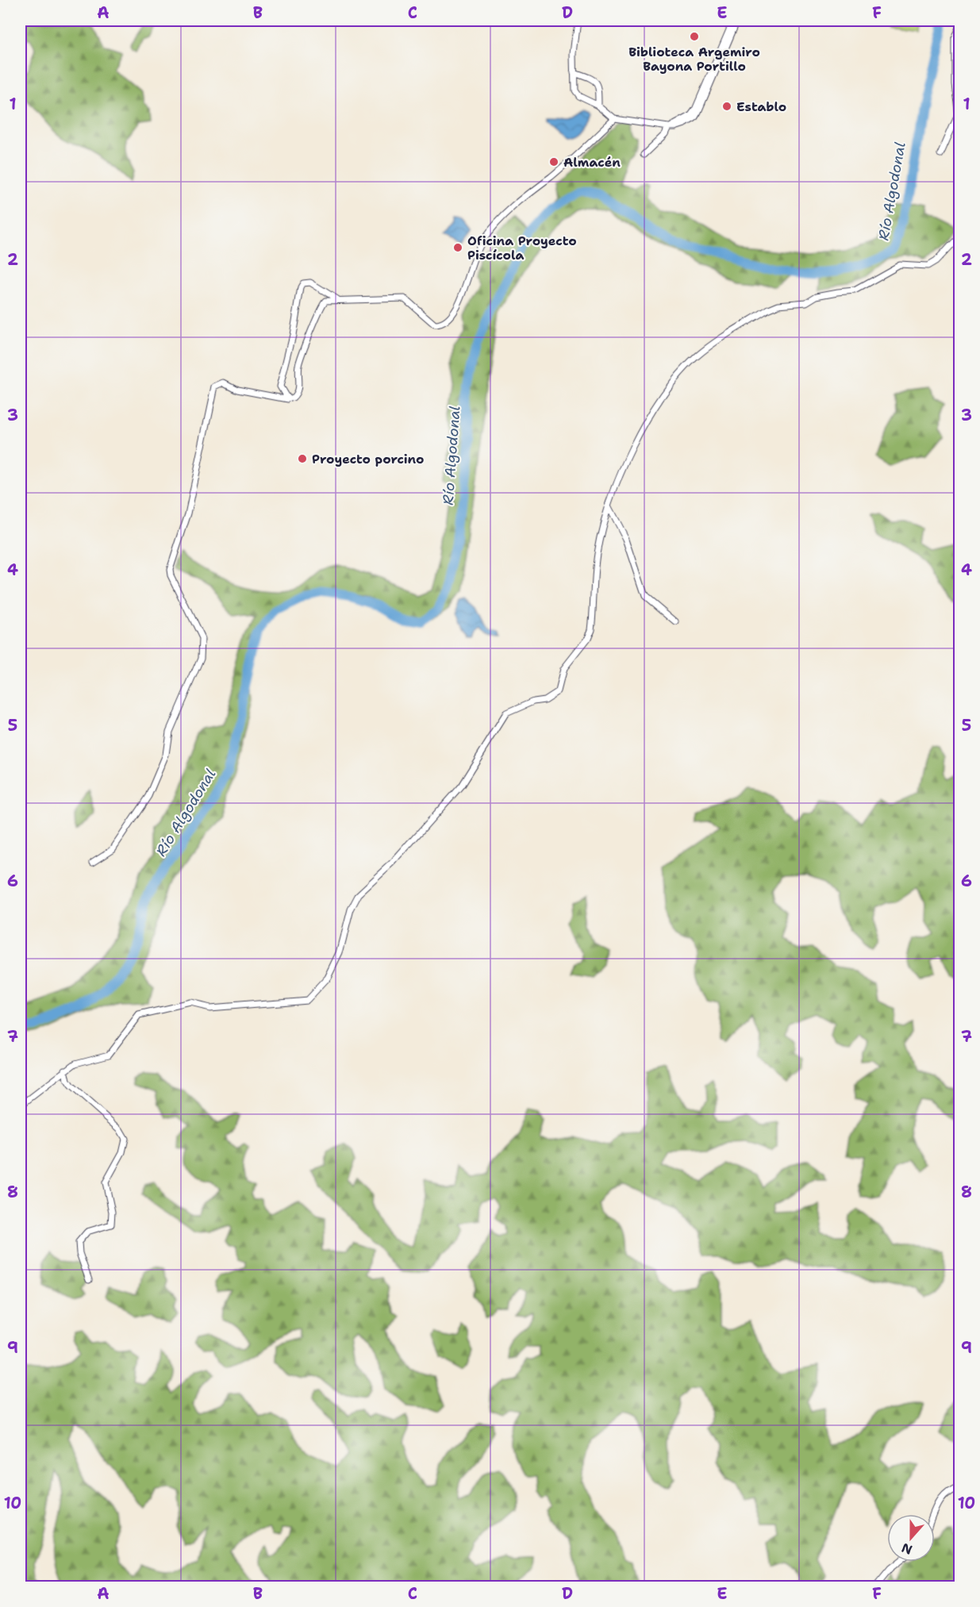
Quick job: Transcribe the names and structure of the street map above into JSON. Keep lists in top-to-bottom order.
{
  "water": ["Río Algodonal"],
  "places": [
    "Biblioteca Argemiro Bayona Portillo",
    "Establo",
    "Almacén",
    "Oficina Proyecto Piscícola",
    "Proyecto porcino"
  ],
  "north": "bottom",
  "grid": {
    "columns": [
      "A",
      "B",
      "C",
      "D",
      "E",
      "F"
    ],
    "rows": [
      "1",
      "2",
      "3",
      "4",
      "5",
      "6",
      "7",
      "8",
      "9",
      "10"
    ]
  }
}
